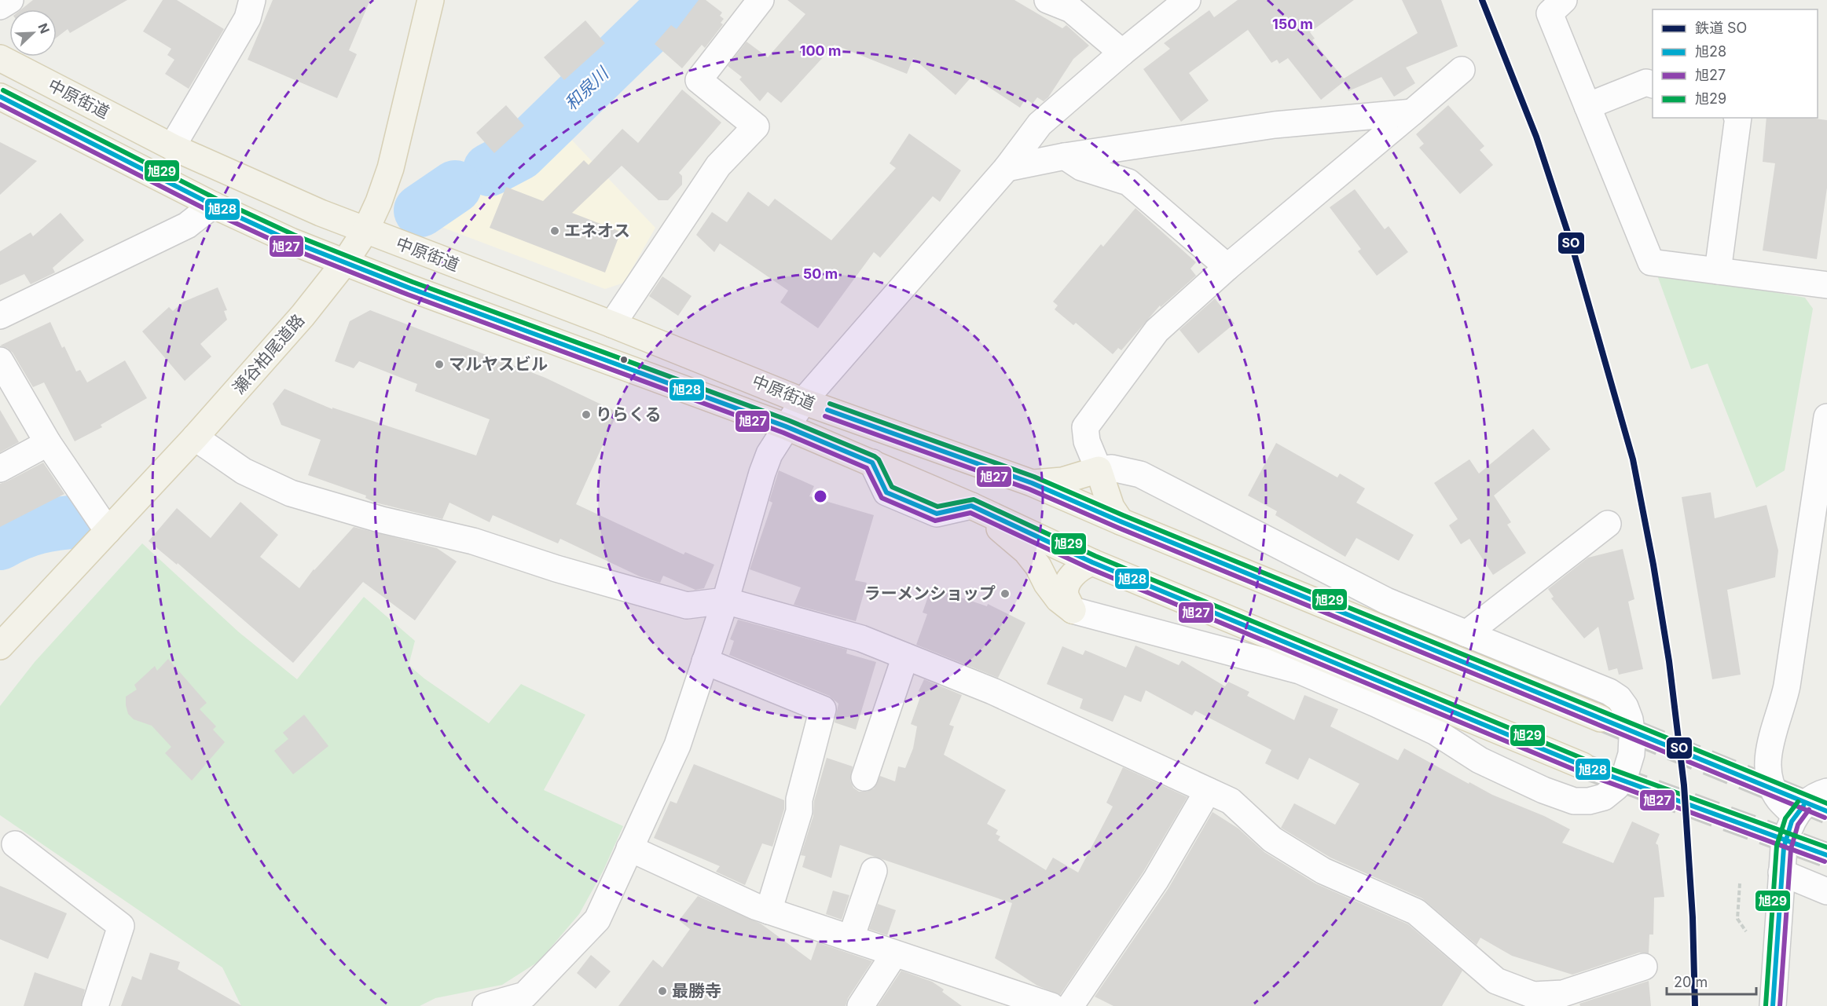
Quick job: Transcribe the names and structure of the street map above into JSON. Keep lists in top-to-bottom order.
{
  "streets": {
    "main road": ["中原街道", "瀬谷柏尾道路"]
  },
  "crossings": [
    ["中原街道", "瀬谷柏尾道路"]
  ],
  "water": ["和泉川"],
  "places": [
    "エネオス",
    "マルヤスビル",
    "りらくる",
    "ラーメンショップ",
    "最勝寺"
  ],
  "lines": [
    "rail line SO",
    "transit line 旭29",
    "transit line 旭28",
    "transit line 旭27"
  ],
  "legend": [
    "鉄道 SO",
    "旭28",
    "旭27",
    "旭29"
  ],
  "scale_bar": "20 m",
  "north": "top right",
  "rings": ["150 m", "100 m", "50 m"]
}
